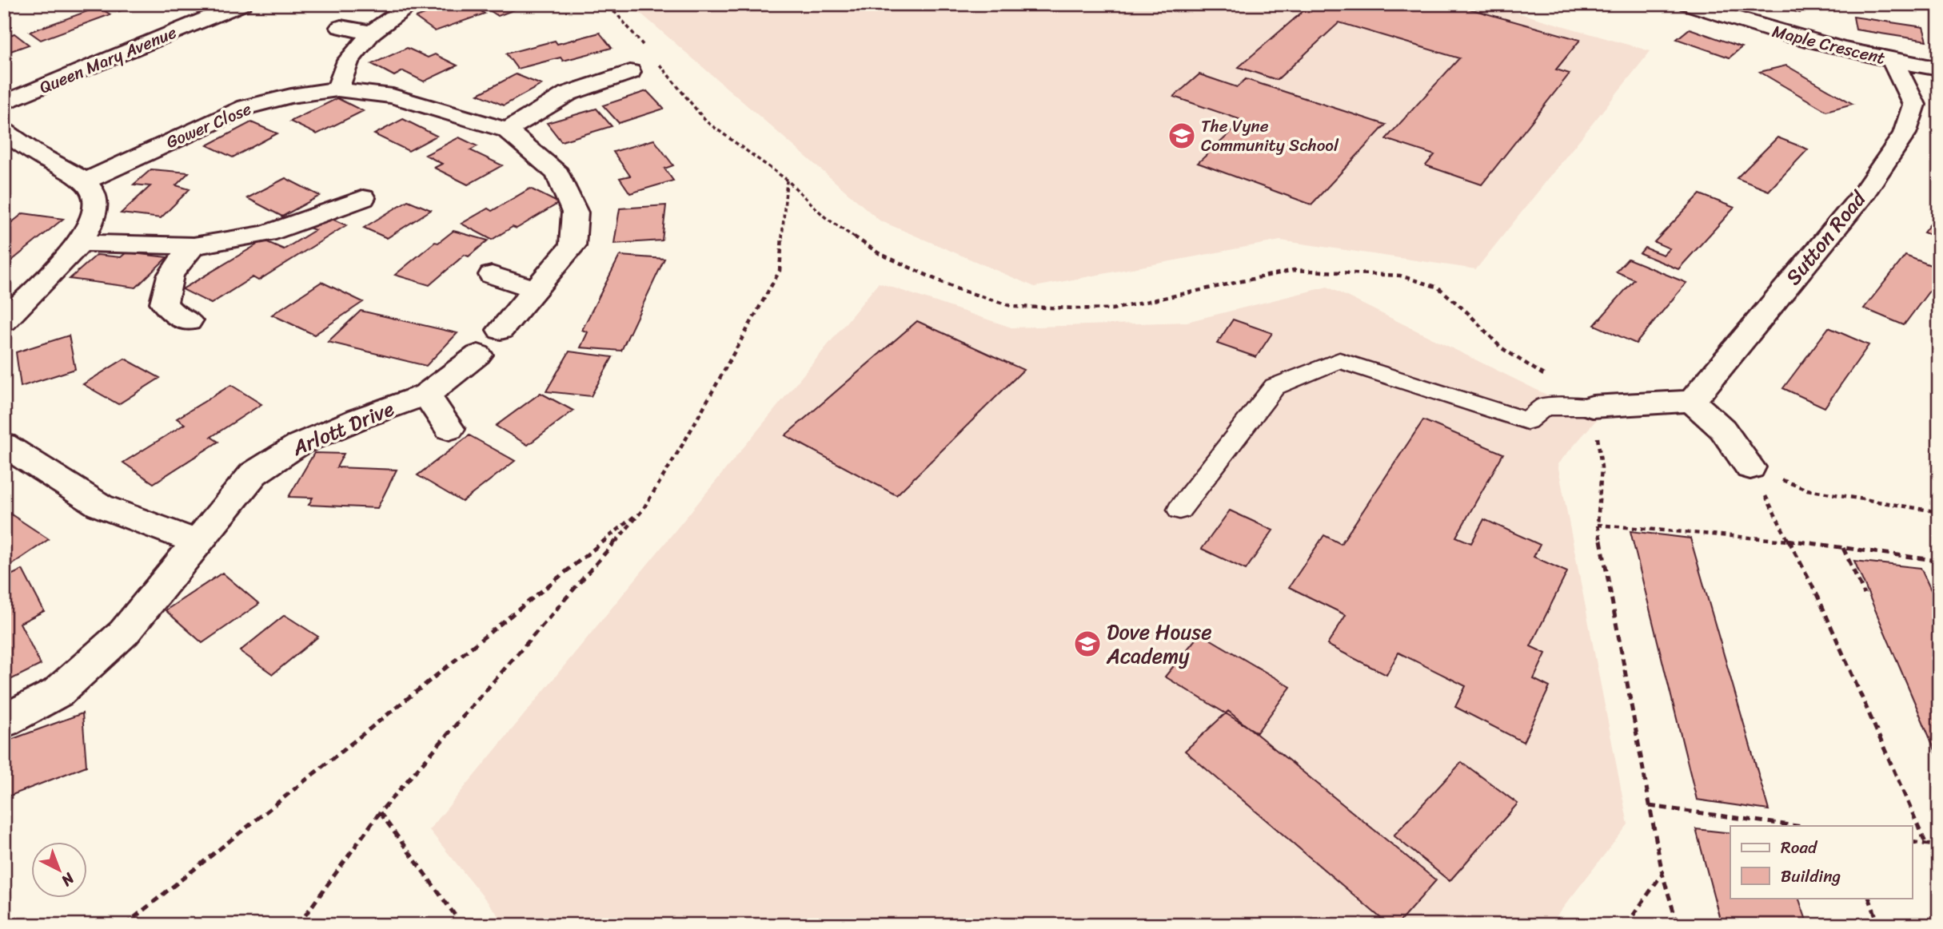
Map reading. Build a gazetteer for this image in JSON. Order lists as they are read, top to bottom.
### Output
{
  "streets": {
    "street": [
      "Maple Crescent",
      "Queen Mary Avenue",
      "Gower Close",
      "Sutton Road",
      "Arlott Drive"
    ]
  },
  "crossings": [
    ["Maple Crescent", "Sutton Road"]
  ],
  "places": {
    "school or university": ["The Vyne Community School", "Dove House Academy"]
  },
  "legend": ["Road", "Building"],
  "north": "bottom right"
}
